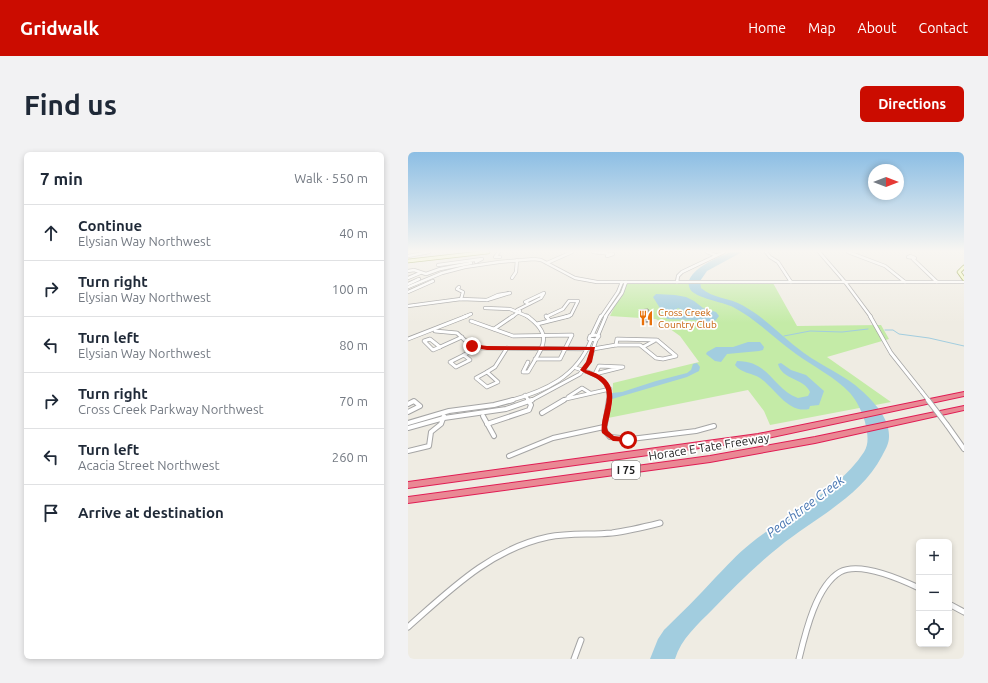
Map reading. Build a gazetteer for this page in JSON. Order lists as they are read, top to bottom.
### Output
{
  "streets": {
    "highway": ["Horace E Tate Freeway", "I 75"]
  },
  "water": ["Peachtree Creek"],
  "places": {
    "restaurant": ["Cross Creek Country Club"]
  },
  "north": "right",
  "page": {
    "header": "Gridwalk",
    "nav": [
      "Home",
      "Map",
      "About",
      "Contact"
    ],
    "buttons": "Directions",
    "title": "Find us",
    "heading": ["7 min", "Walk · 550 m"],
    "list": [
      ["Continue", "Elysian Way Northwest", "40 m"],
      ["Turn right", "Elysian Way Northwest", "100 m"],
      ["Turn left", "Elysian Way Northwest", "80 m"],
      ["Turn right", "Cross Creek Parkway Northwest", "70 m"],
      ["Turn left", "Acacia Street Northwest", "260 m"],
      "Arrive at destination"
    ],
    "map_buttons": ["+", "−"]
  }
}
